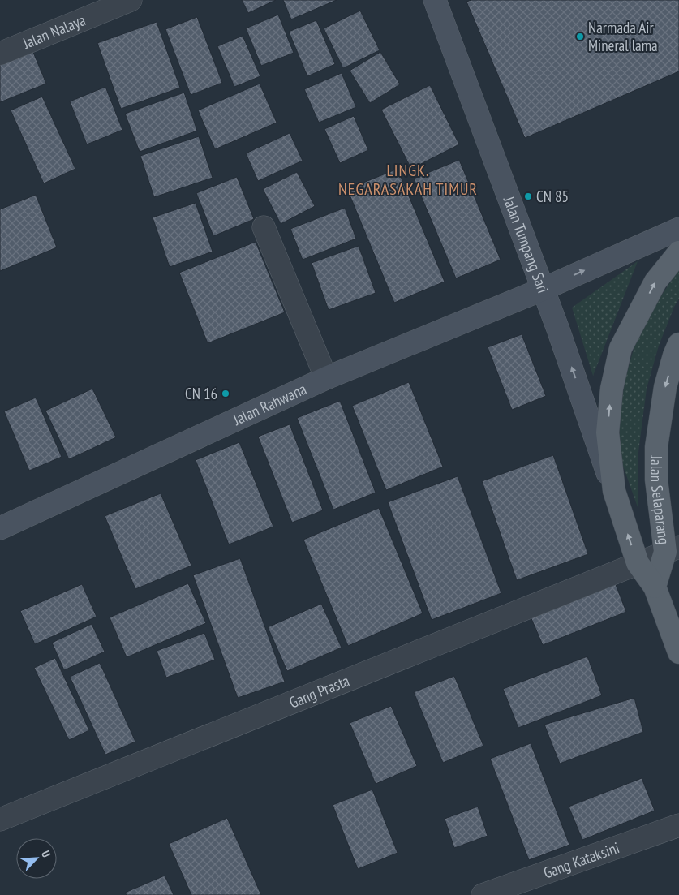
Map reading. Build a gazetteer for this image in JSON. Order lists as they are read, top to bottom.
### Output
{
  "streets": {
    "main road": ["Jalan Tumpang Sari", "Jalan Rahwana", "Jalan Selaparang"],
    "street": ["Jalan Nalaya", "Gang Prasta", "Gang Kataksini"]
  },
  "crossings": [
    ["Jalan Tumpang Sari", "Jalan Rahwana"],
    ["Jalan Tumpang Sari", "Jalan Selaparang"],
    ["Jalan Tumpang Sari", "Gang Prasta"],
    ["Jalan Selaparang", "Gang Prasta"]
  ],
  "one_way": ["Jalan Tumpang Sari", "Jalan Selaparang"],
  "districts": ["LINGK. NEGARASAKAH TIMUR"],
  "places": ["Narmada Air Mineral lama", "CN 85", "CN 16"],
  "north": "top right"
}
